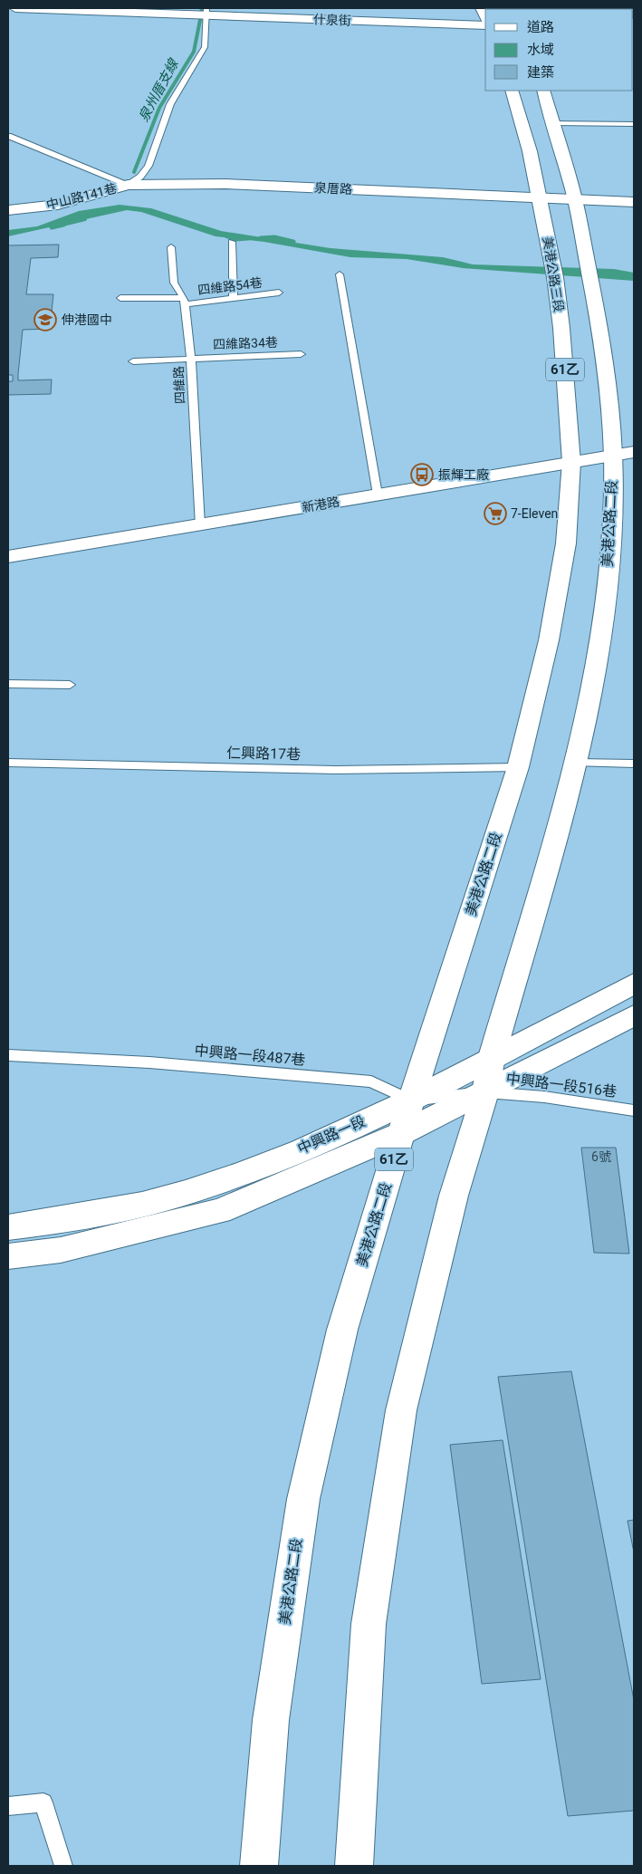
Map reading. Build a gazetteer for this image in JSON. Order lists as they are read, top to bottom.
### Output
{
  "streets": {
    "main road": [
      "什泉街",
      "泉厝路",
      "中山路141巷",
      "美港公路三段",
      "61乙",
      "新港路",
      "美港公路二段",
      "中興路一段"
    ],
    "lane": [
      "四維路54巷",
      "四維路34巷",
      "四維路",
      "仁興路17巷",
      "中興路一段487巷",
      "中興路一段516巷"
    ]
  },
  "crossings": [
    ["泉厝路", "中山路141巷"],
    ["泉厝路", "美港公路三段"],
    ["泉厝路", "61乙"],
    ["美港公路三段", "新港路"],
    ["美港公路三段", "美港公路二段"],
    ["四維路54巷", "四維路"],
    ["四維路34巷", "四維路"],
    ["61乙", "新港路"],
    ["61乙", "美港公路二段"],
    ["四維路", "新港路"],
    ["新港路", "美港公路二段"],
    ["美港公路二段", "仁興路17巷"],
    ["美港公路二段", "中興路一段487巷"],
    ["美港公路二段", "中興路一段516巷"],
    ["美港公路二段", "中興路一段"],
    ["中興路一段487巷", "中興路一段"],
    ["中興路一段516巷", "中興路一段"]
  ],
  "water": ["泉州厝支線"],
  "places": {
    "school or university": ["伸港國中"],
    "bus stop": ["振輝工廠"],
    "supermarket": ["7-Eleven"]
  },
  "house_numbers": ["6號"],
  "legend": ["道路", "水域", "建築"]
}
